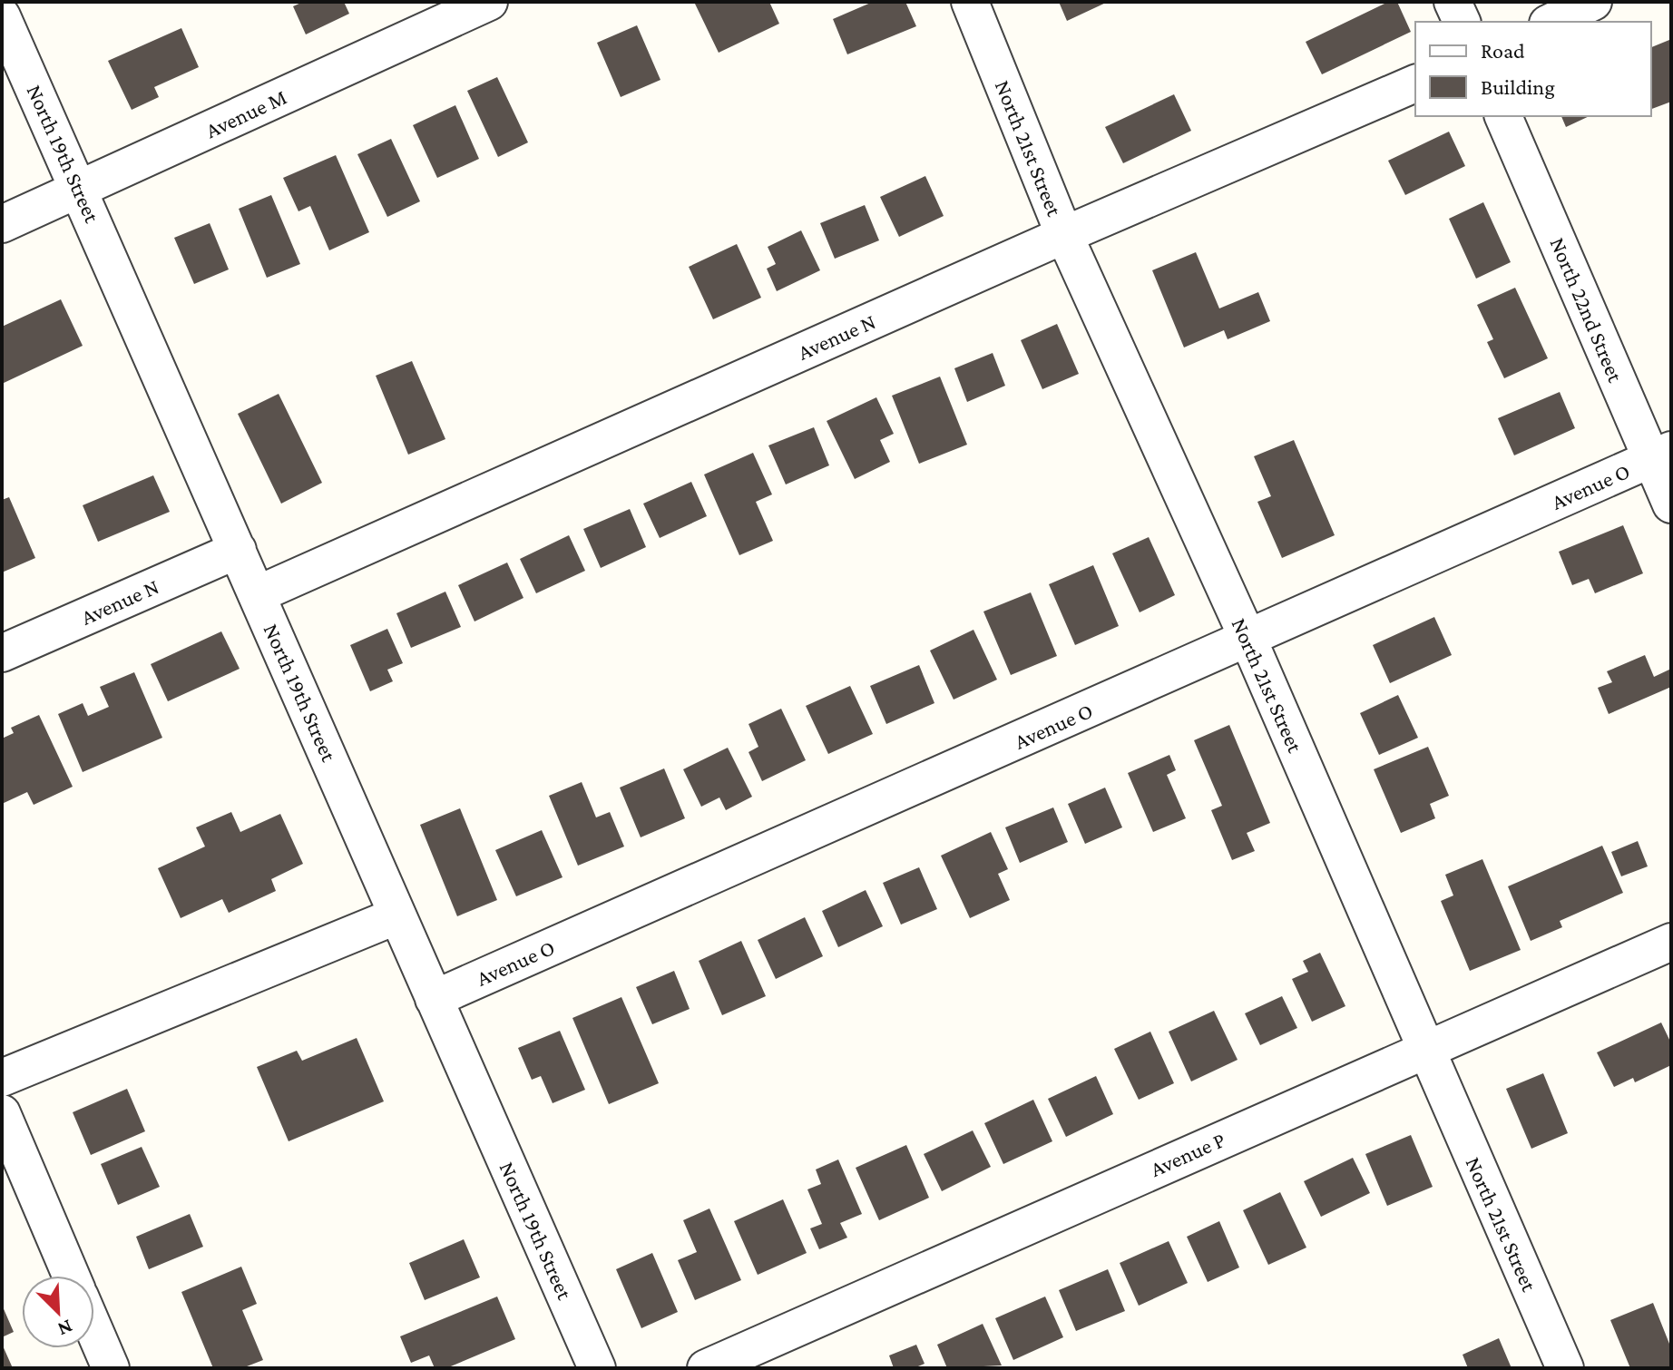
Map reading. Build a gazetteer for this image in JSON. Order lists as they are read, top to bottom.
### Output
{
  "streets": {
    "street": [
      "Avenue M",
      "North 21st Street",
      "North 19th Street",
      "North 22nd Street",
      "Avenue N",
      "Avenue O",
      "Avenue P"
    ]
  },
  "crossings": [
    ["Avenue M", "North 19th Street"],
    ["North 21st Street", "Avenue N"],
    ["North 21st Street", "Avenue O"],
    ["North 21st Street", "Avenue P"],
    ["North 19th Street", "Avenue N"],
    ["North 19th Street", "Avenue O"],
    ["North 22nd Street", "Avenue O"]
  ],
  "legend": ["Road", "Building"],
  "north": "bottom right"
}
